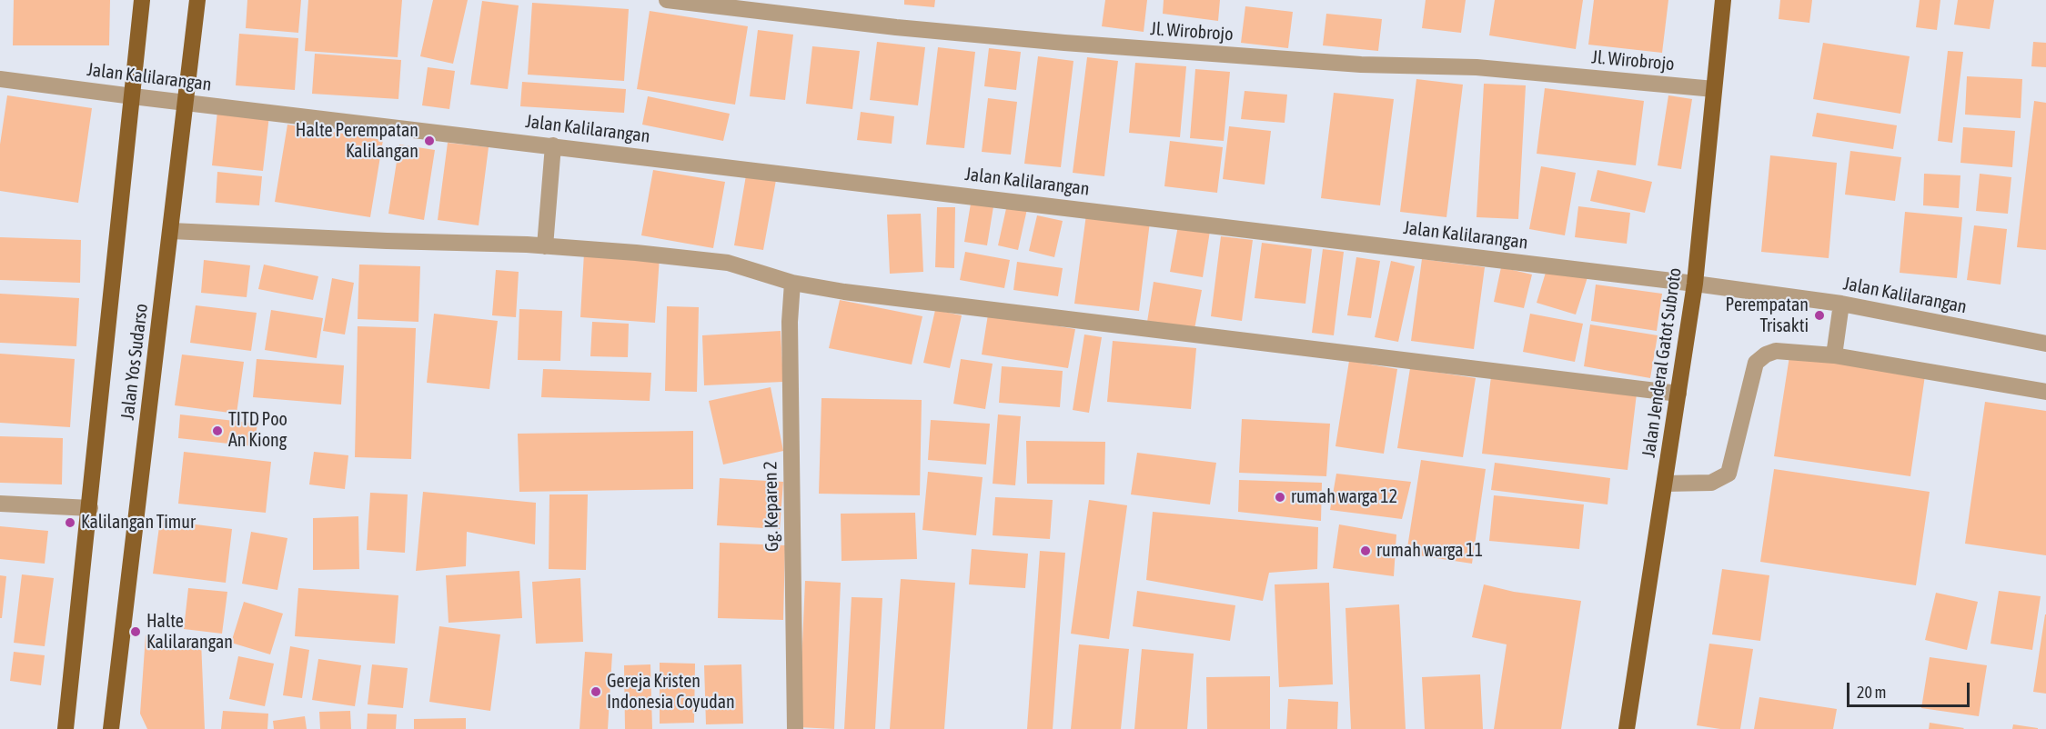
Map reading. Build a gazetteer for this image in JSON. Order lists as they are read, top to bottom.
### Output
{
  "streets": {
    "main road": ["Jalan Yos Sudarso", "Jalan Jenderal Gatot Subroto"],
    "street": ["Jl. Wirobrojo", "Jalan Kalilarangan", "Gg. Keparen 2"]
  },
  "crossings": [
    ["Jl. Wirobrojo", "Jalan Jenderal Gatot Subroto"],
    ["Jalan Kalilarangan", "Jalan Yos Sudarso"],
    ["Jalan Kalilarangan", "Jalan Jenderal Gatot Subroto"]
  ],
  "places": [
    "Halte Perempatan Kalilangan",
    "Perempatan Trisakti",
    "TITD Poo An Kiong",
    "rumah warga 12",
    "Kalilangan Timur",
    "rumah warga 11",
    "Halte Kalilarangan",
    "Gereja Kristen Indonesia Coyudan"
  ],
  "scale_bar": "20 m"
}
